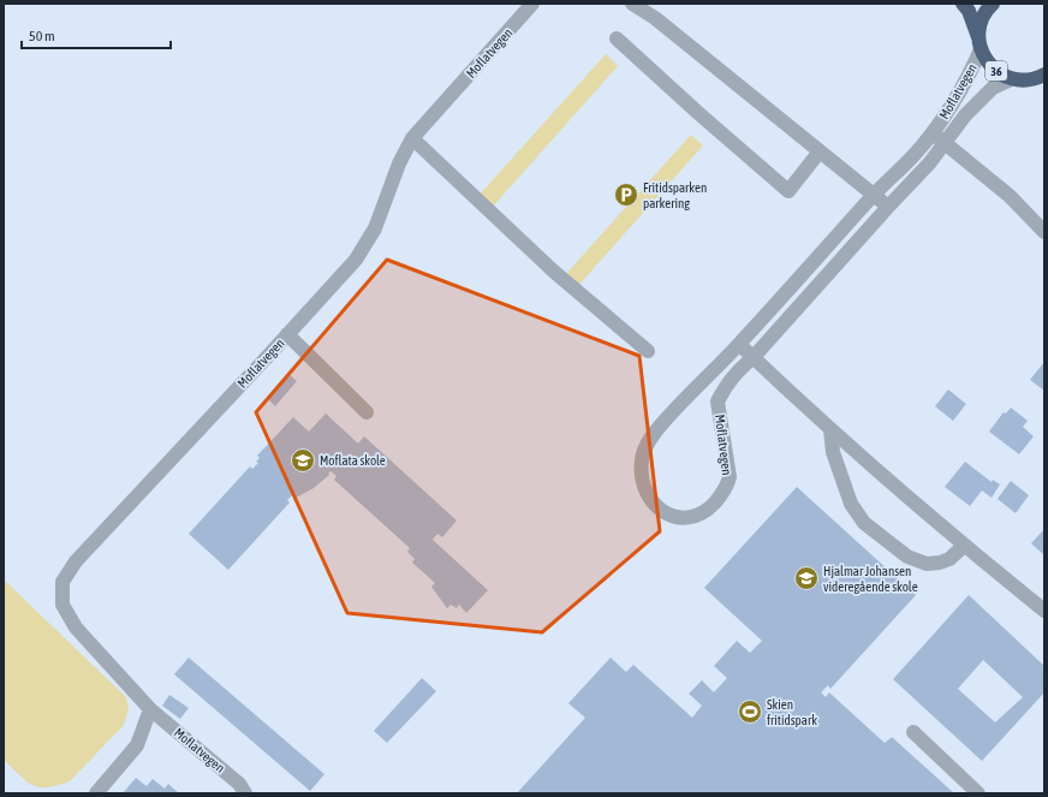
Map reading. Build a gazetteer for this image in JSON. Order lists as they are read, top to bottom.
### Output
{
  "streets": {
    "highway": ["36"],
    "street": ["Moflatvegen"]
  },
  "crossings": [
    ["Moflatvegen", "36"]
  ],
  "places": {
    "parking": ["Fritidsparken parkering"],
    "school or university": ["Moflata skole", "Hjalmar Johansen videregående skole"],
    "sports": ["Skien fritidspark"]
  },
  "scale_bar": "50 m"
}
